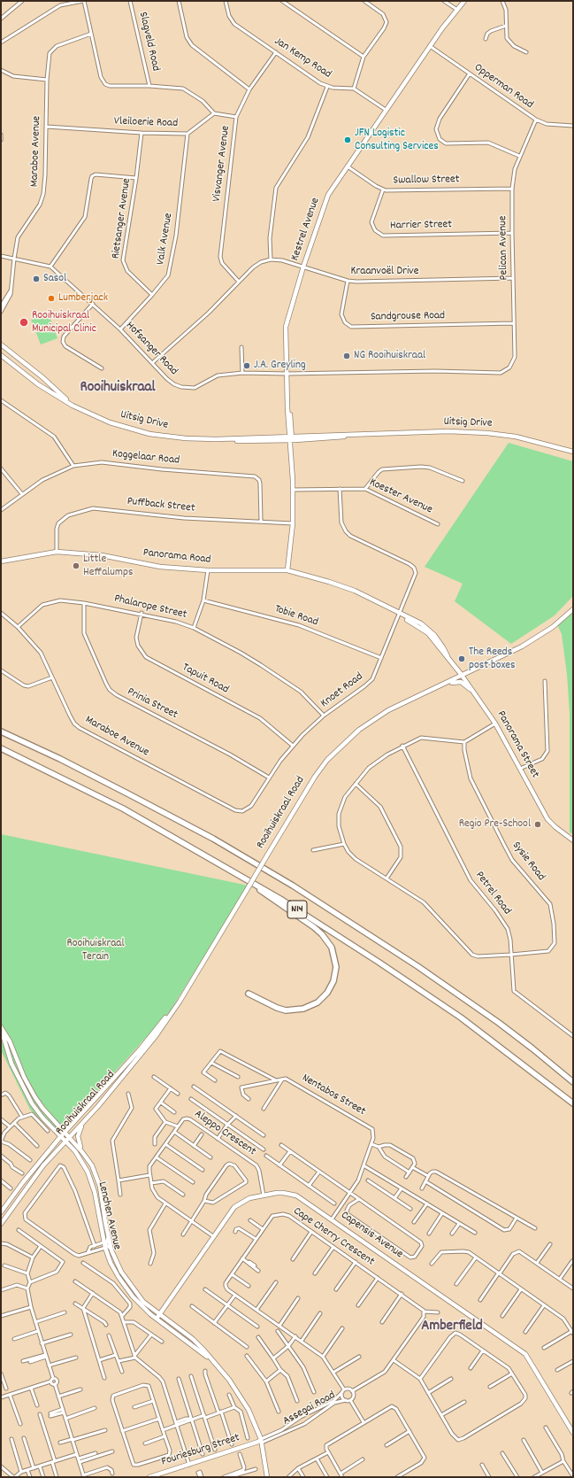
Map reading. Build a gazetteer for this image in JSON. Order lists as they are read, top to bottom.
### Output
{
  "streets": {
    "highway": ["N14"],
    "main road": [
      "Kestrel Avenue",
      "Uitsig Drive",
      "Panorama Road",
      "Panorama Street",
      "Rooihuiskraal Road",
      "Lenchen Avenue",
      "Capensis Avenue",
      "Fouriesburg Street"
    ],
    "street": [
      "Slagveld Road",
      "Jan Kemp Road",
      "Opperman Road",
      "Vleiloerie Road",
      "Maraboe Avenue",
      "Visvanger Avenue",
      "Swallow Street",
      "Rietsanger Avenue",
      "Harrier Street",
      "Valk Avenue",
      "Pelican Avenue",
      "Kraanvoël Drive",
      "Sandgrouse Road",
      "Hofsanger Road",
      "Koggelaar Road",
      "Koester Avenue",
      "Puffback Street",
      "Phalarope Street",
      "Tobie Road",
      "Tapuit Road",
      "Knoet Road",
      "Prinia Street",
      "Sysie Road",
      "Petrel Road",
      "Nentabos Street",
      "Aleppo Crescent",
      "Cape Cherry Crescent",
      "Assegai Road"
    ]
  },
  "crossings": [
    ["Jan Kemp Road", "Visvanger Avenue"],
    ["Jan Kemp Road", "Kestrel Avenue"],
    ["Opperman Road", "Kestrel Avenue"],
    ["Opperman Road", "Pelican Avenue"],
    ["Vleiloerie Road", "Maraboe Avenue"],
    ["Vleiloerie Road", "Rietsanger Avenue"],
    ["Vleiloerie Road", "Valk Avenue"],
    ["Maraboe Avenue", "Hofsanger Road"],
    ["Maraboe Avenue", "Phalarope Street"],
    ["Maraboe Avenue", "Knoet Road"],
    ["Swallow Street", "Harrier Street"],
    ["Swallow Street", "Kestrel Avenue"],
    ["Swallow Street", "Pelican Avenue"],
    ["Rietsanger Avenue", "Valk Avenue"],
    ["Harrier Street", "Pelican Avenue"],
    ["Kestrel Avenue", "Kraanvoël Drive"],
    ["Kestrel Avenue", "Hofsanger Road"],
    ["Kestrel Avenue", "Uitsig Drive"],
    ["Kestrel Avenue", "Koester Avenue"],
    ["Kestrel Avenue", "Puffback Street"],
    ["Kestrel Avenue", "Panorama Street"],
    ["Valk Avenue", "Hofsanger Road"],
    ["Pelican Avenue", "Kraanvoël Drive"],
    ["Pelican Avenue", "Sandgrouse Road"],
    ["Pelican Avenue", "Hofsanger Road"],
    ["Kraanvoël Drive", "Sandgrouse Road"],
    ["Koggelaar Road", "Puffback Street"],
    ["Koester Avenue", "Knoet Road"],
    ["Puffback Street", "Panorama Road"],
    ["Panorama Road", "Panorama Street"],
    ["Phalarope Street", "Tapuit Road"],
    ["Phalarope Street", "Knoet Road"],
    ["Phalarope Street", "Prinia Street"],
    ["Tobie Road", "Knoet Road"],
    ["Tapuit Road", "Knoet Road"],
    ["Knoet Road", "Prinia Street"],
    ["Knoet Road", "Panorama Street"],
    ["Panorama Street", "Rooihuiskraal Road"],
    ["Rooihuiskraal Road", "Lenchen Avenue"],
    ["Sysie Road", "Petrel Road"],
    ["Aleppo Crescent", "Capensis Avenue"],
    ["Lenchen Avenue", "Capensis Avenue"],
    ["Lenchen Avenue", "Assegai Road"],
    ["Lenchen Avenue", "Fouriesburg Street"],
    ["Cape Cherry Crescent", "Assegai Road"],
    ["Assegai Road", "Fouriesburg Street"]
  ],
  "districts": ["Rooihuiskraal", "Amberfield"],
  "parks": ["Rooihuiskraal Terain"],
  "places": [
    "JFN Logistic Consulting Services",
    "Sasol",
    "Lumberjack",
    "Rooihuiskraal Municipal Clinic",
    "NG Rooihuiskraal",
    "J.A. Greyling",
    "Little Heffalumps",
    "The Reeds post boxes",
    "Regio Pre-School"
  ]
}
